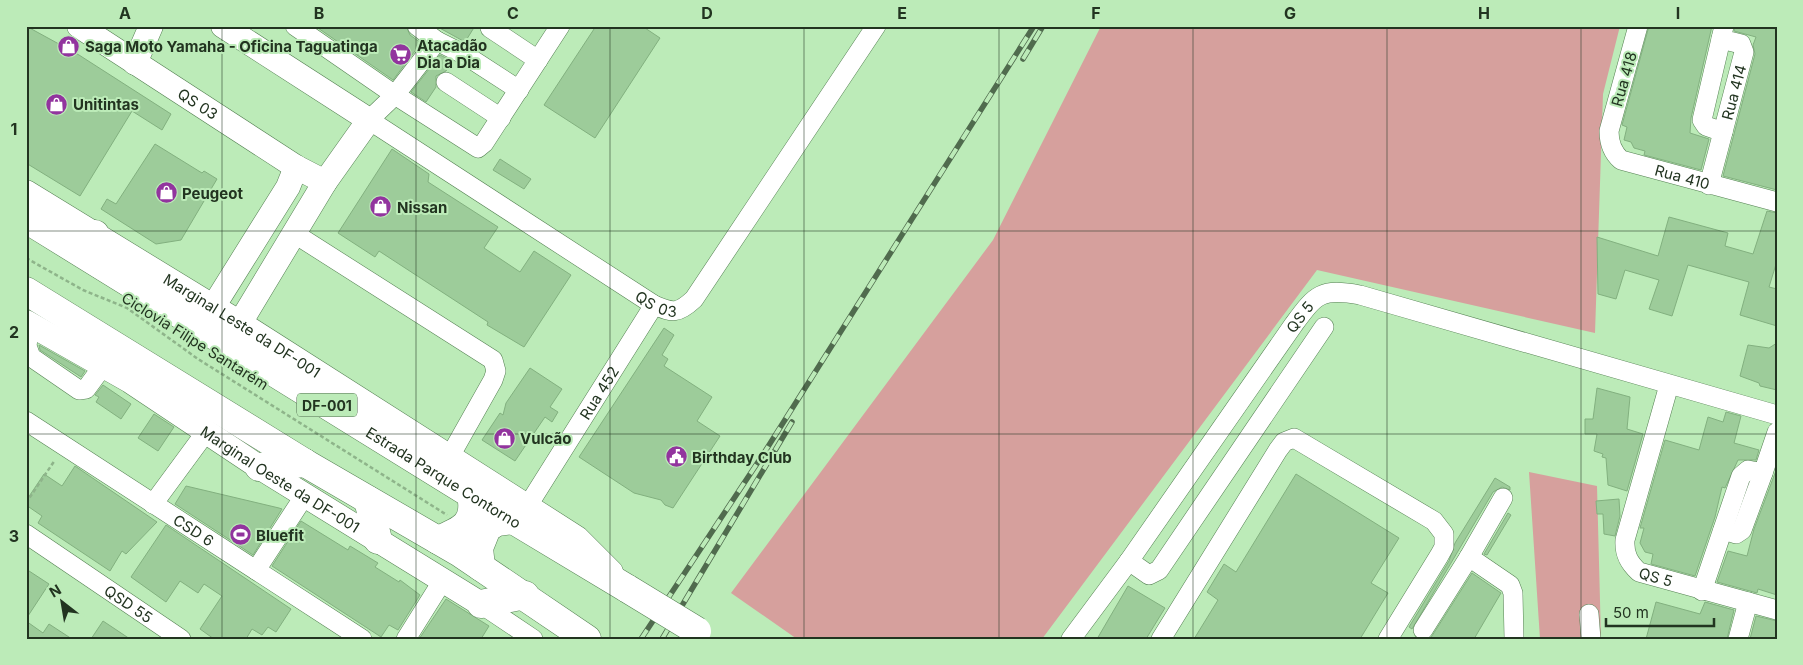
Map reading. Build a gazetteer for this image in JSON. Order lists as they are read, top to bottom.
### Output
{
  "streets": {
    "highway": ["DF-001", "Estrada Parque Contorno"],
    "main road": ["QS 03", "Marginal Leste da DF-001", "Marginal Oeste da DF-001"],
    "street": [
      "Rua 418",
      "Rua 414",
      "Rua 410",
      "QS 5",
      "Rua 452",
      "CSD 6",
      "QSD 55"
    ],
    "path": ["Ciclovia Filipe Santarém"]
  },
  "crossings": [
    ["Rua 418", "Rua 410"],
    ["Rua 414", "Rua 410"],
    ["QS 03", "Rua 452"],
    ["Marginal Leste da DF-001", "Rua 452"],
    ["Marginal Leste da DF-001", "Estrada Parque Contorno"],
    ["Rua 452", "Estrada Parque Contorno"]
  ],
  "places": {
    "shop": [
      "Saga Moto Yamaha - Oficina Taguatinga",
      "Unitintas",
      "Peugeot",
      "Nissan",
      "Vulcão"
    ],
    "supermarket": ["Atacadão Dia a Dia"],
    "public building": ["Birthday Club"],
    "sports": ["Bluefit"]
  },
  "scale_bar": "50 m",
  "north": "top left",
  "grid": {
    "columns": [
      "A",
      "B",
      "C",
      "D",
      "E",
      "F",
      "G",
      "H",
      "I"
    ],
    "rows": ["1", "2", "3"]
  }
}
